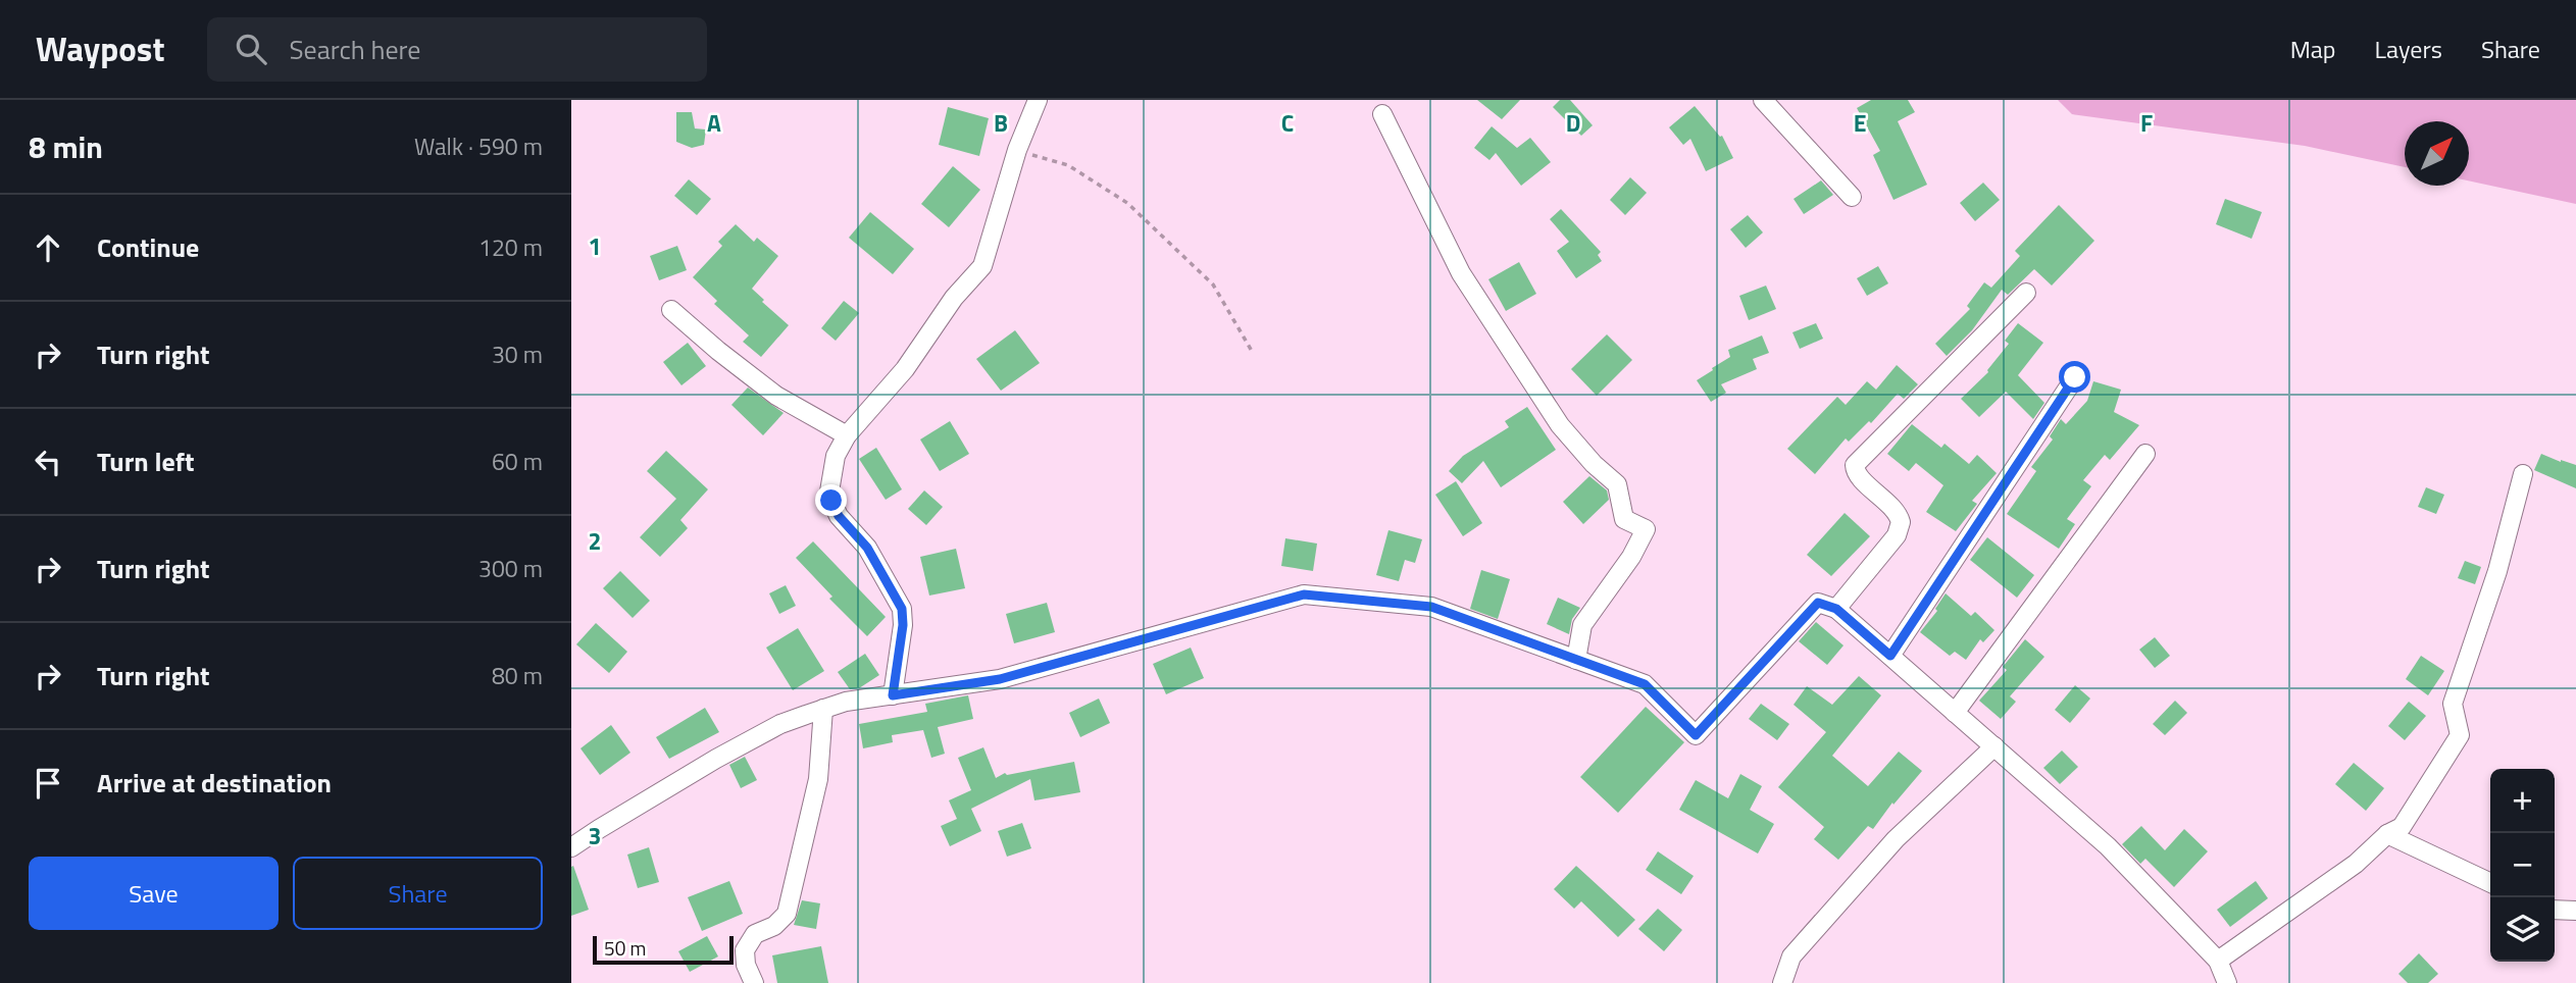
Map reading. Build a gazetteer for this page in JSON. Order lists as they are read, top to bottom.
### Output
{
  "scale_bar": "50 m",
  "north": "top right",
  "page": {
    "header": "Waypost",
    "search": "Search here",
    "nav": ["Map", "Layers", "Share"],
    "heading": ["8 min", "Walk · 590 m"],
    "list": [
      ["Continue", "120 m"],
      ["Turn right", "30 m"],
      ["Turn left", "60 m"],
      ["Turn right", "300 m"],
      ["Turn right", "80 m"],
      "Arrive at destination"
    ],
    "map_buttons": ["+", "−"],
    "buttons": ["Save", "Share"],
    "scale": "50 m"
  },
  "grid": {
    "columns": [
      "A",
      "B",
      "C",
      "D",
      "E",
      "F"
    ],
    "rows": ["1", "2", "3"]
  }
}
